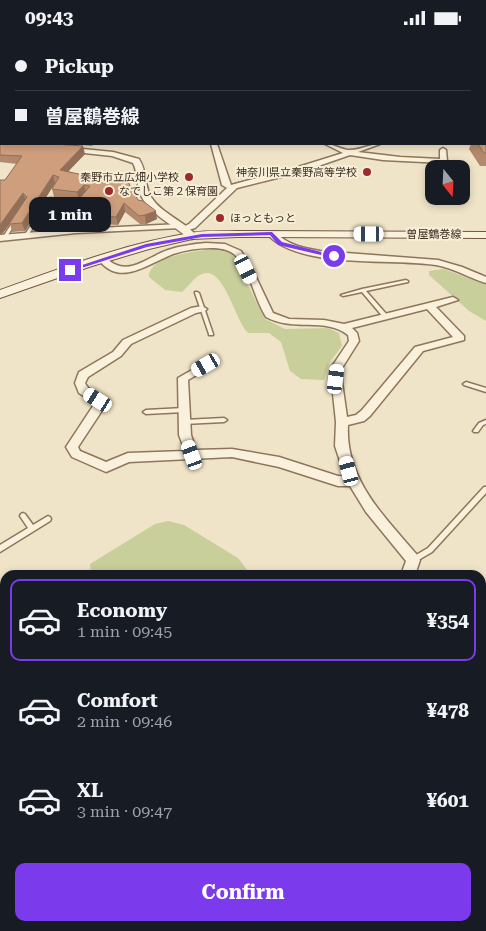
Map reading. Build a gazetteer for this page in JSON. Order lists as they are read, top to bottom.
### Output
{
  "streets": {
    "main road": ["曽屋鶴巻線"]
  },
  "places": [
    "神奈川県立秦野高等学校",
    "秦野市立広畑小学校",
    "なでしこ第２保育園",
    "ほっともっと"
  ],
  "north": "bottom",
  "page": {
    "status": "09:43",
    "banner": ["Pickup", "曽屋鶴巻線"],
    "bubble": "1 min",
    "list": [
      {
        "name": "Economy",
        "note": "1 min · 09:45",
        "value": "¥354"
      },
      {
        "name": "Comfort",
        "note": "2 min · 09:46",
        "value": "¥478"
      },
      {
        "name": "XL",
        "note": "3 min · 09:47",
        "value": "¥601"
      }
    ],
    "buttons": "Confirm"
  }
}
